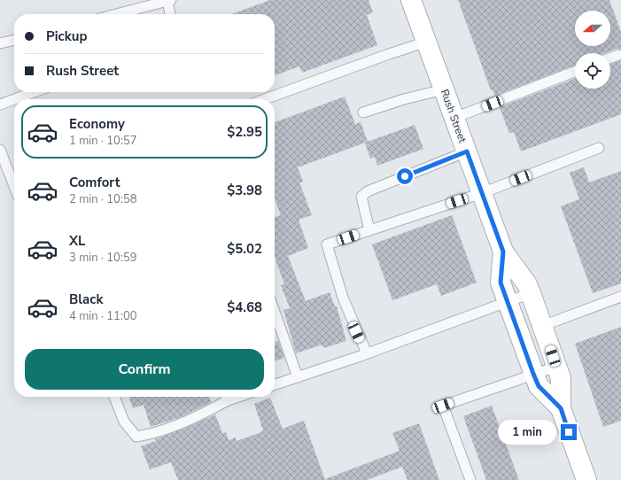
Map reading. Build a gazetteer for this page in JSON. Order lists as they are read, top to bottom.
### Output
{
  "streets": {
    "street": ["Rush Street"]
  },
  "north": "left",
  "page": {
    "banner": ["Pickup", "Rush Street"],
    "list": [
      {
        "name": "Economy",
        "note": "1 min · 10:57",
        "value": "$2.95"
      },
      {
        "name": "Comfort",
        "note": "2 min · 10:58",
        "value": "$3.98"
      },
      {
        "name": "XL",
        "note": "3 min · 10:59",
        "value": "$5.02"
      },
      {
        "name": "Black",
        "note": "4 min · 11:00",
        "value": "$4.68"
      }
    ],
    "buttons": "Confirm",
    "bubble": "1 min"
  }
}
